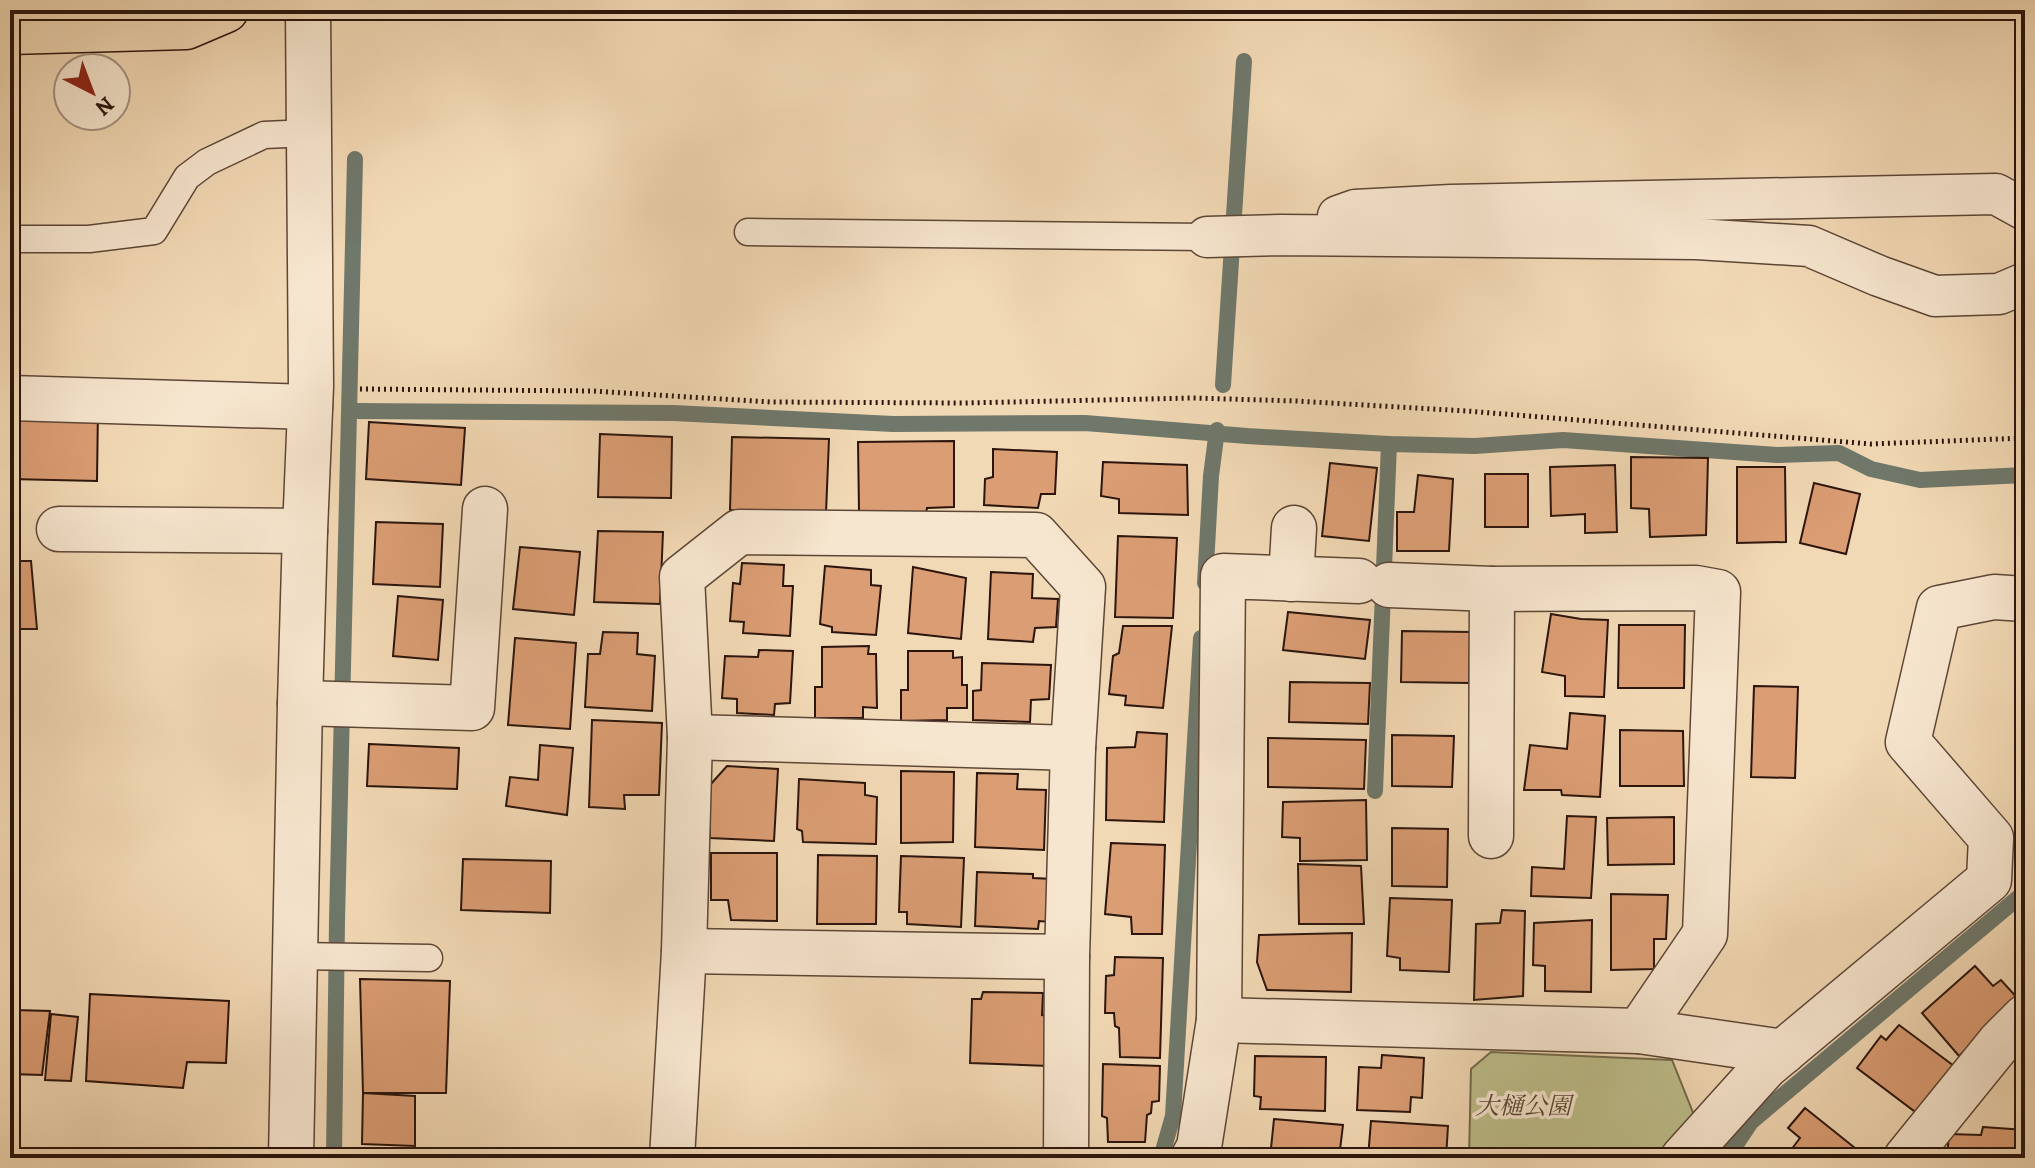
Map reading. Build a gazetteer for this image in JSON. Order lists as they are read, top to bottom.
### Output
{
  "parks": ["大樋公園"],
  "north": "bottom right"
}
